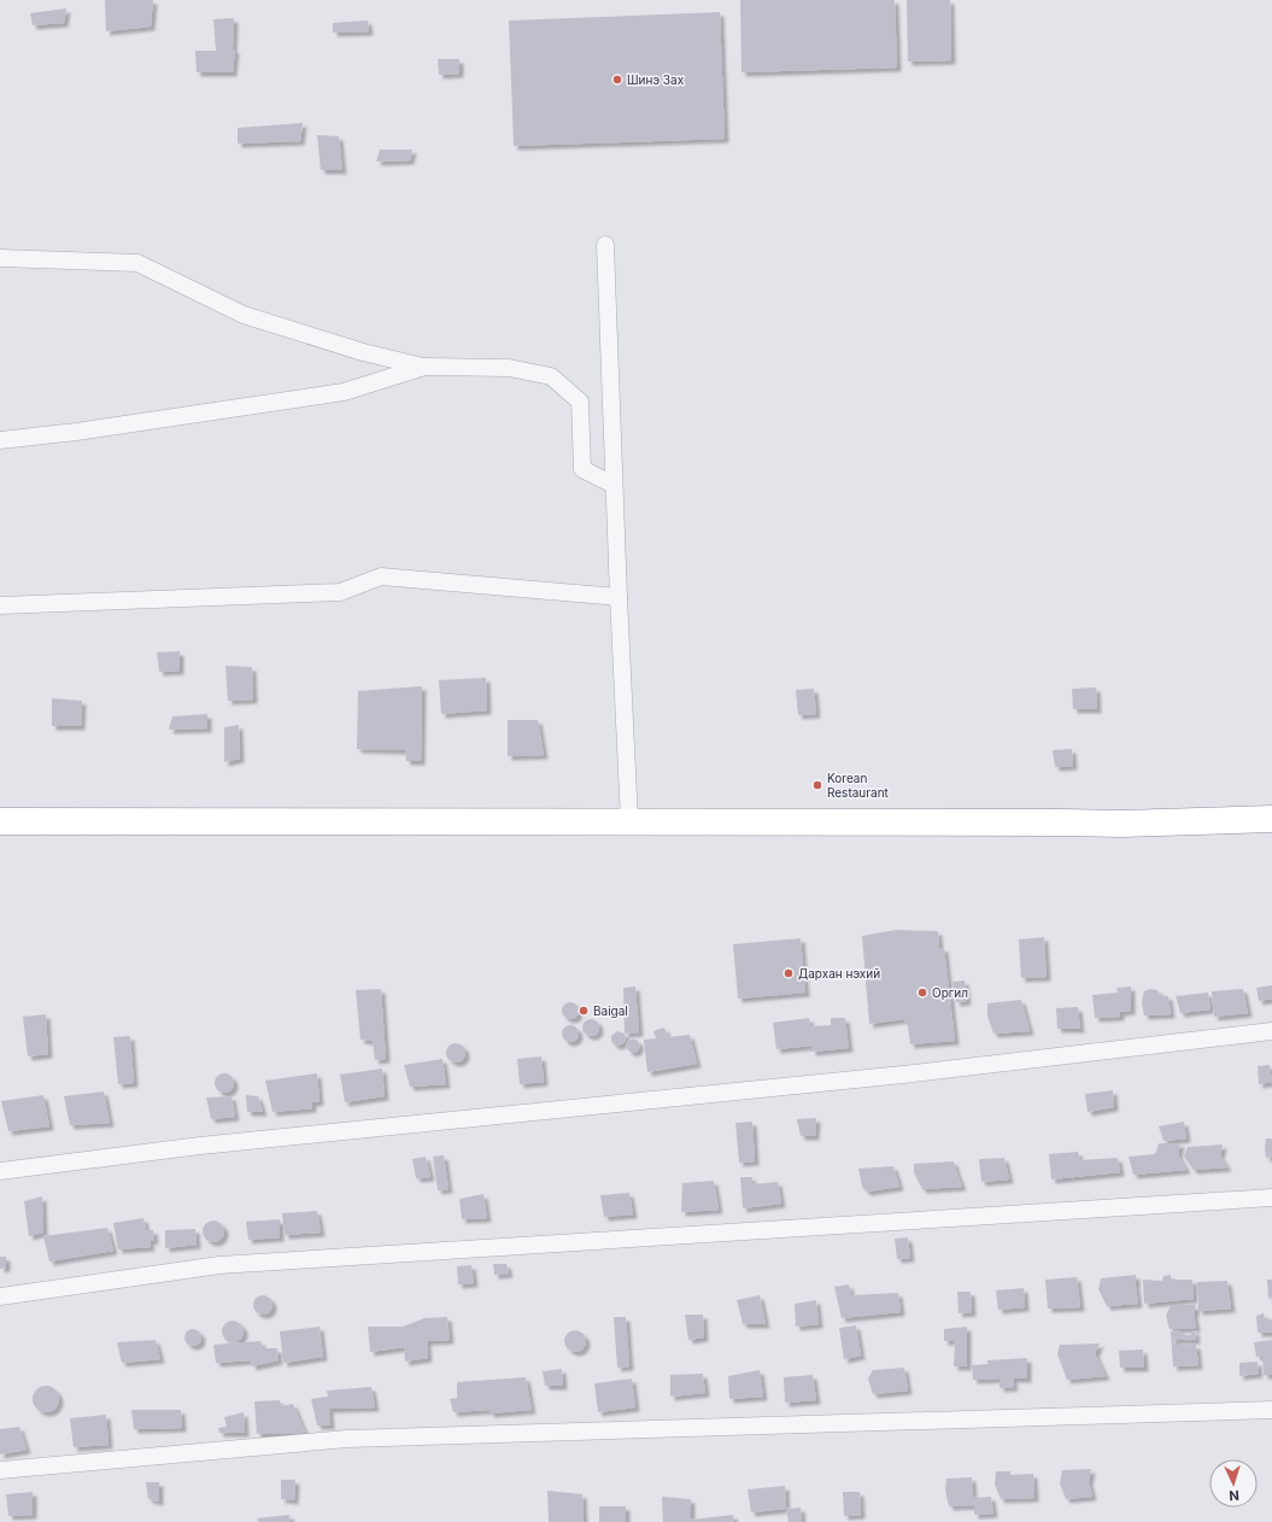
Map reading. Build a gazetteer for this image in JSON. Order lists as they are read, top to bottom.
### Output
{
  "places": [
    "Шинэ Зах",
    "Korean Restaurant",
    "Дархан нэхий",
    "Оргил",
    "Baigal"
  ],
  "north": "bottom"
}
